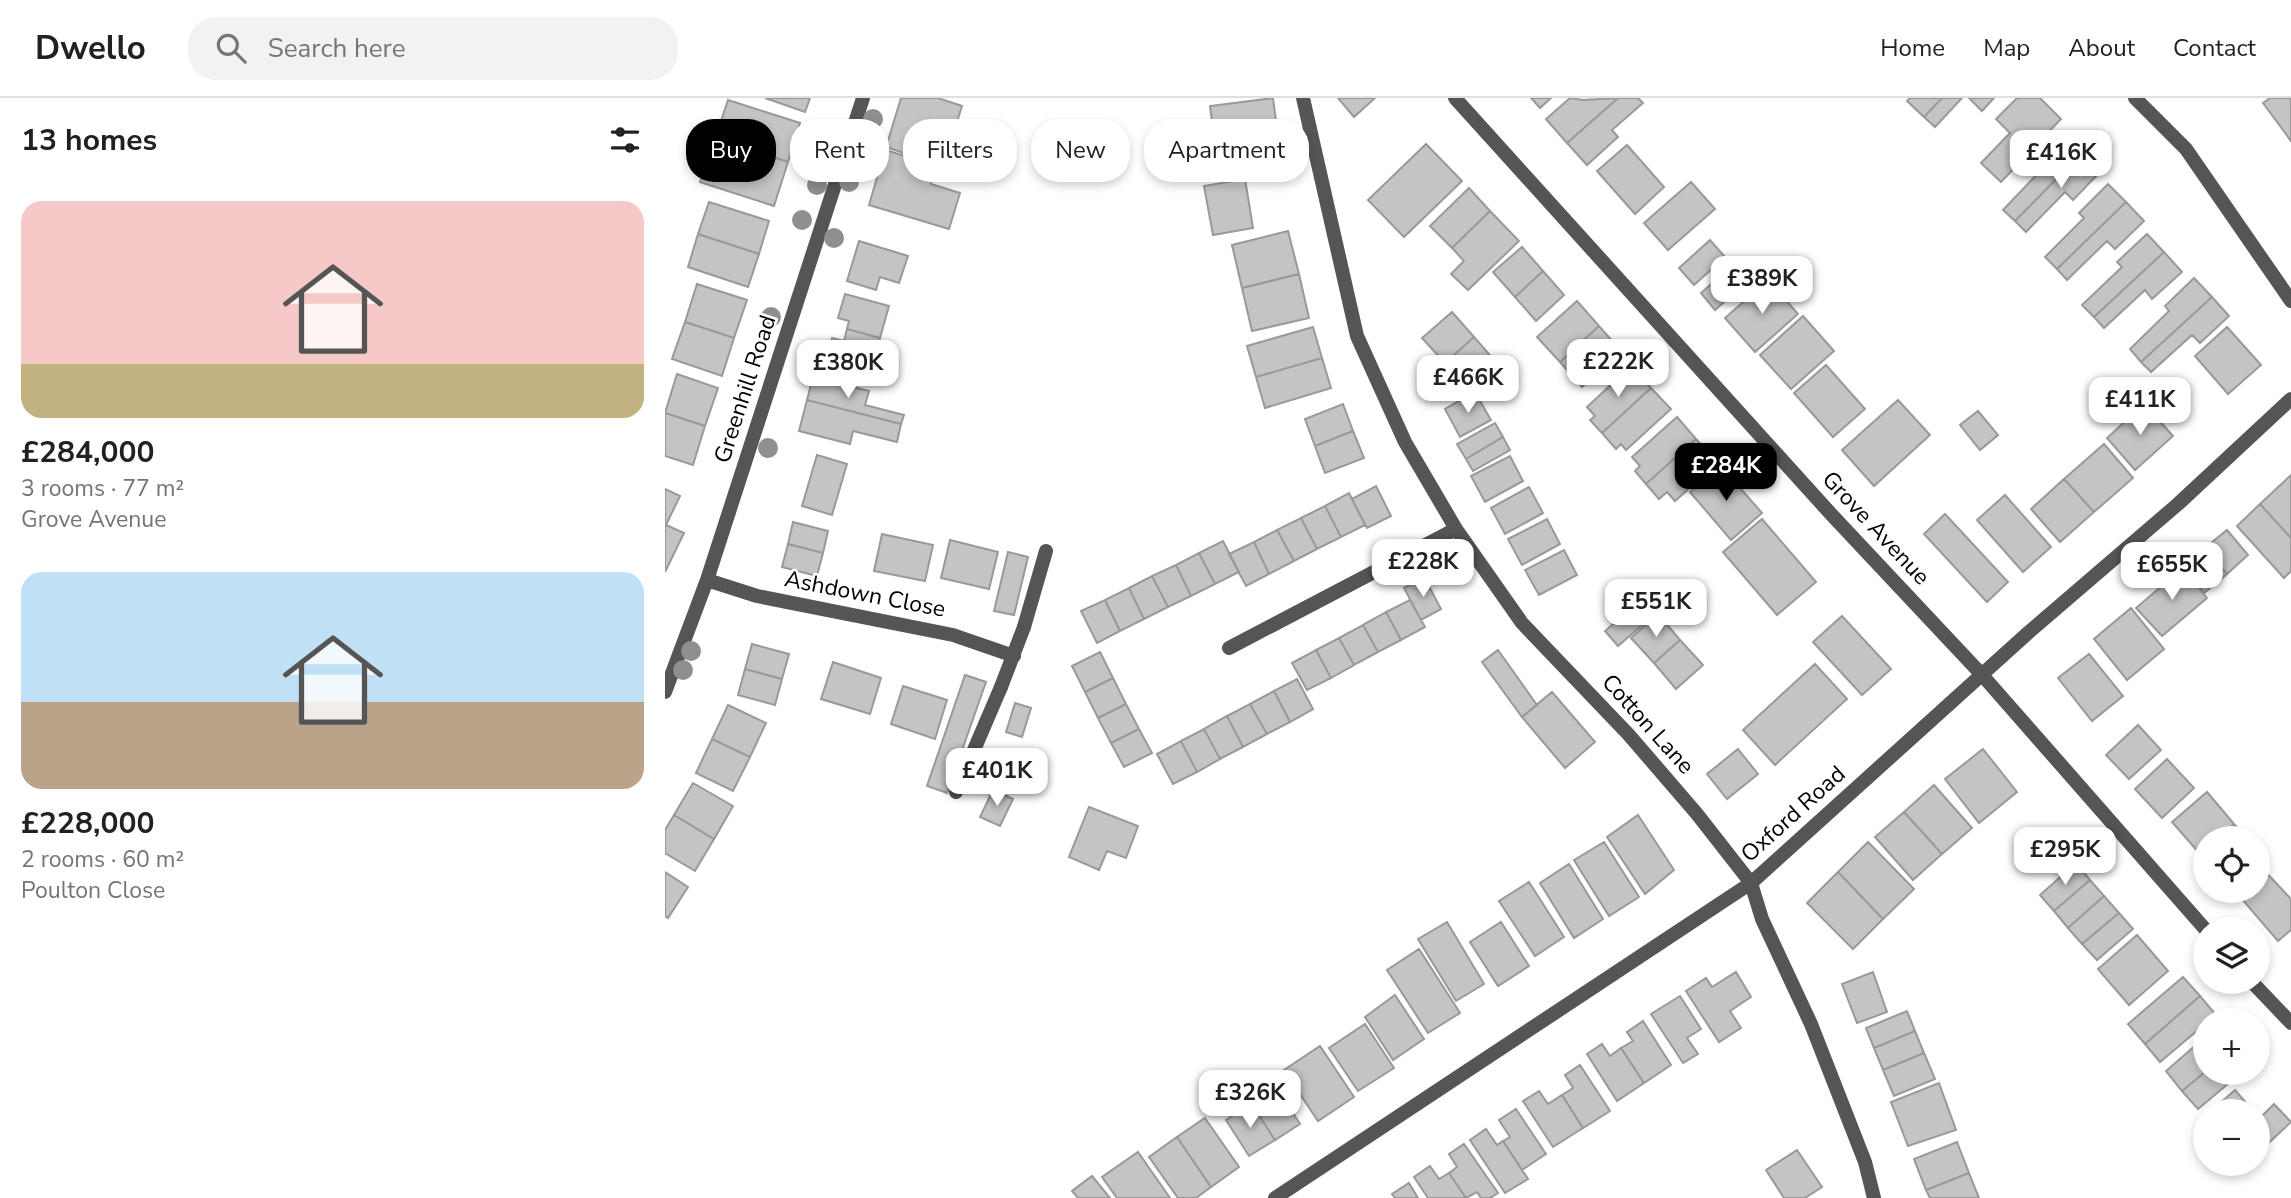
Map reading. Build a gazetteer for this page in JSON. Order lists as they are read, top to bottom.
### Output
{
  "streets": {
    "street": [
      "Greenhill Road",
      "Grove Avenue",
      "Ashdown Close",
      "Cotton Lane",
      "Oxford Road"
    ]
  },
  "crossings": [
    ["Greenhill Road", "Ashdown Close"],
    ["Grove Avenue", "Oxford Road"],
    ["Cotton Lane", "Oxford Road"]
  ],
  "page": {
    "header": "Dwello",
    "search": "Search here",
    "nav": [
      "Home",
      "Map",
      "About",
      "Contact"
    ],
    "heading": "13 homes",
    "chip": [
      "Buy",
      "Rent",
      "Filters",
      "New",
      "Apartment"
    ],
    "price": [
      "£416K",
      "£389K",
      "£222K",
      "£380K",
      "£466K",
      "£411K",
      "£284K",
      "£228K",
      "£655K",
      "£551K",
      "£401K",
      "£295K",
      "£326K"
    ],
    "list": [
      {
        "name": "£284,000",
        "note": "3 rooms · 77 m² · Grove Avenue"
      },
      {
        "name": "£228,000",
        "note": "2 rooms · 60 m² · Poulton Close"
      }
    ],
    "map_buttons": ["+", "−"]
  }
}
